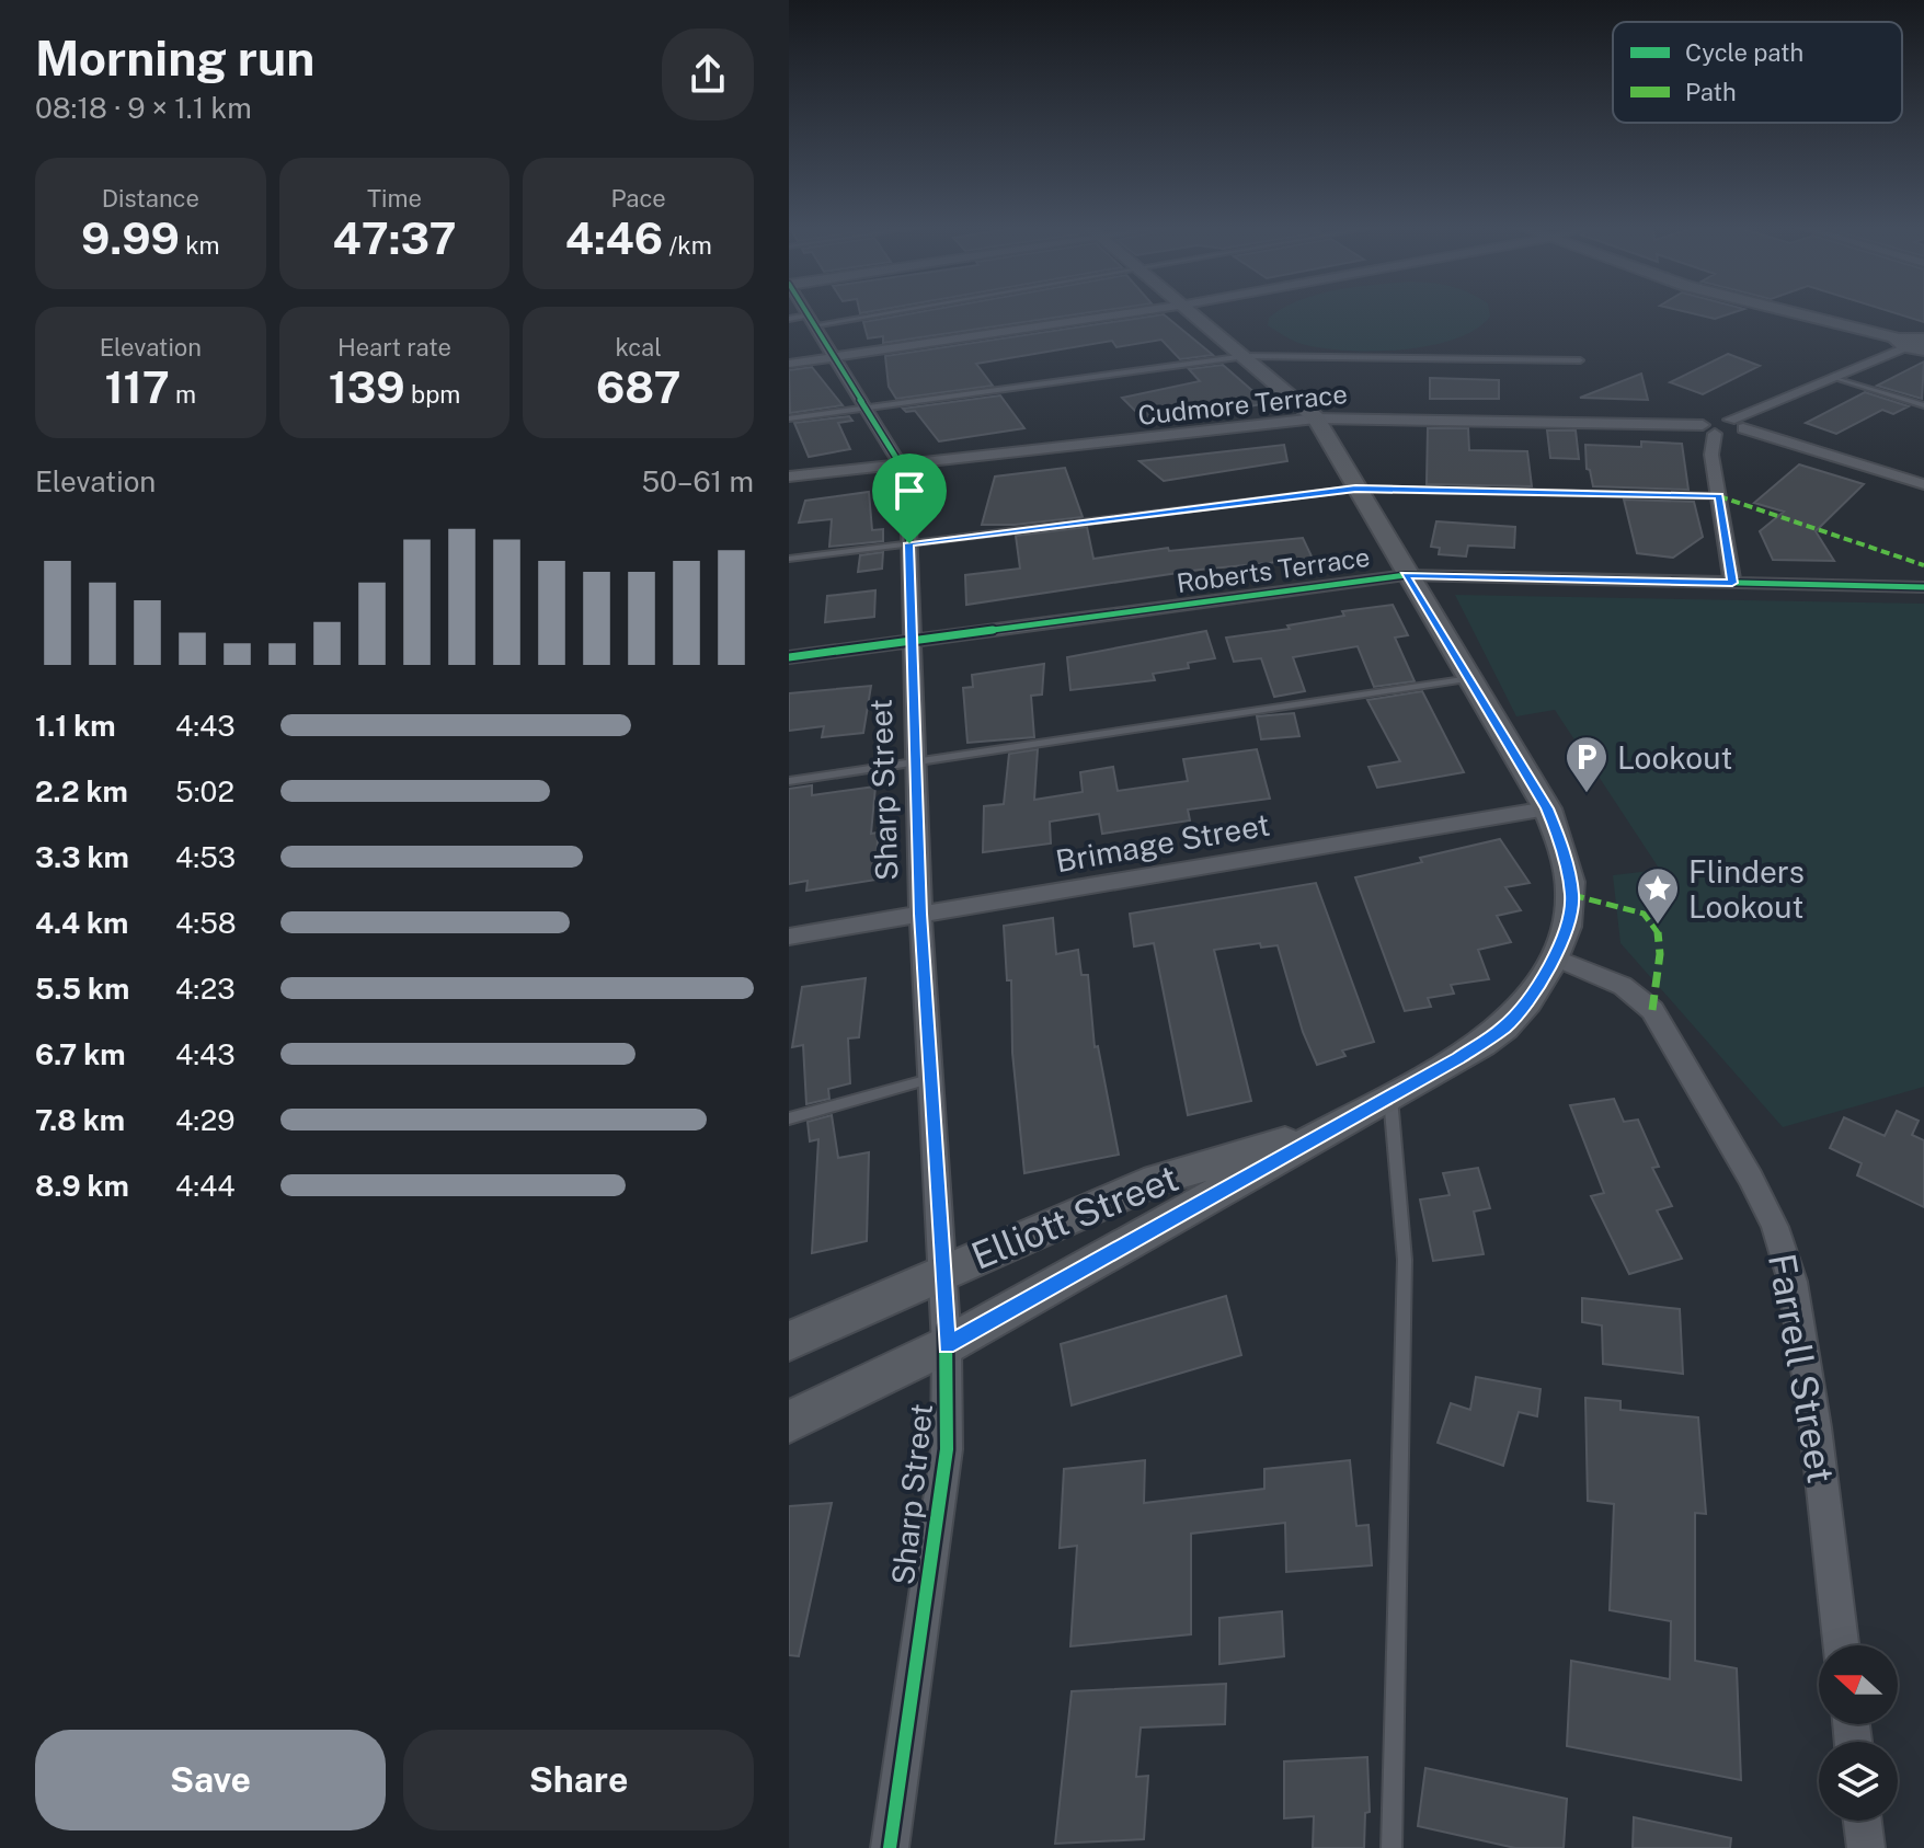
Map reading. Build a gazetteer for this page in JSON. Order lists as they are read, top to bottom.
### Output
{
  "streets": {
    "main road": ["Elliott Street"],
    "street": [
      "Cudmore Terrace",
      "Roberts Terrace",
      "Sharp Street",
      "Brimage Street",
      "Farrell Street"
    ]
  },
  "crossings": [
    ["Cudmore Terrace", "Sharp Street"],
    ["Roberts Terrace", "Sharp Street"],
    ["Sharp Street", "Brimage Street"],
    ["Sharp Street", "Elliott Street"]
  ],
  "places": {
    "parking": ["Lookout"],
    "place": ["Flinders Lookout"]
  },
  "legend": ["Cycle path", "Path"],
  "north": "left",
  "page": {
    "heading": ["Morning run", "08:18 · 9 × 1.1 km"],
    "stats": [
      ["Distance", "9.99 km"],
      ["Time", "47:37"],
      ["Pace", "4:46 /km"],
      ["Elevation", "117 m"],
      ["Heart rate", "139 bpm"],
      ["kcal", "687"]
    ],
    "chart": ["Elevation", "50–61 m"],
    "list": [
      {
        "name": "1.1 km",
        "note": "4:43"
      },
      {
        "name": "2.2 km",
        "note": "5:02"
      },
      {
        "name": "3.3 km",
        "note": "4:53"
      },
      {
        "name": "4.4 km",
        "note": "4:58"
      },
      {
        "name": "5.5 km",
        "note": "4:23"
      },
      {
        "name": "6.7 km",
        "note": "4:43"
      },
      {
        "name": "7.8 km",
        "note": "4:29"
      },
      {
        "name": "8.9 km",
        "note": "4:44"
      }
    ],
    "buttons": ["Save", "Share"]
  }
}
